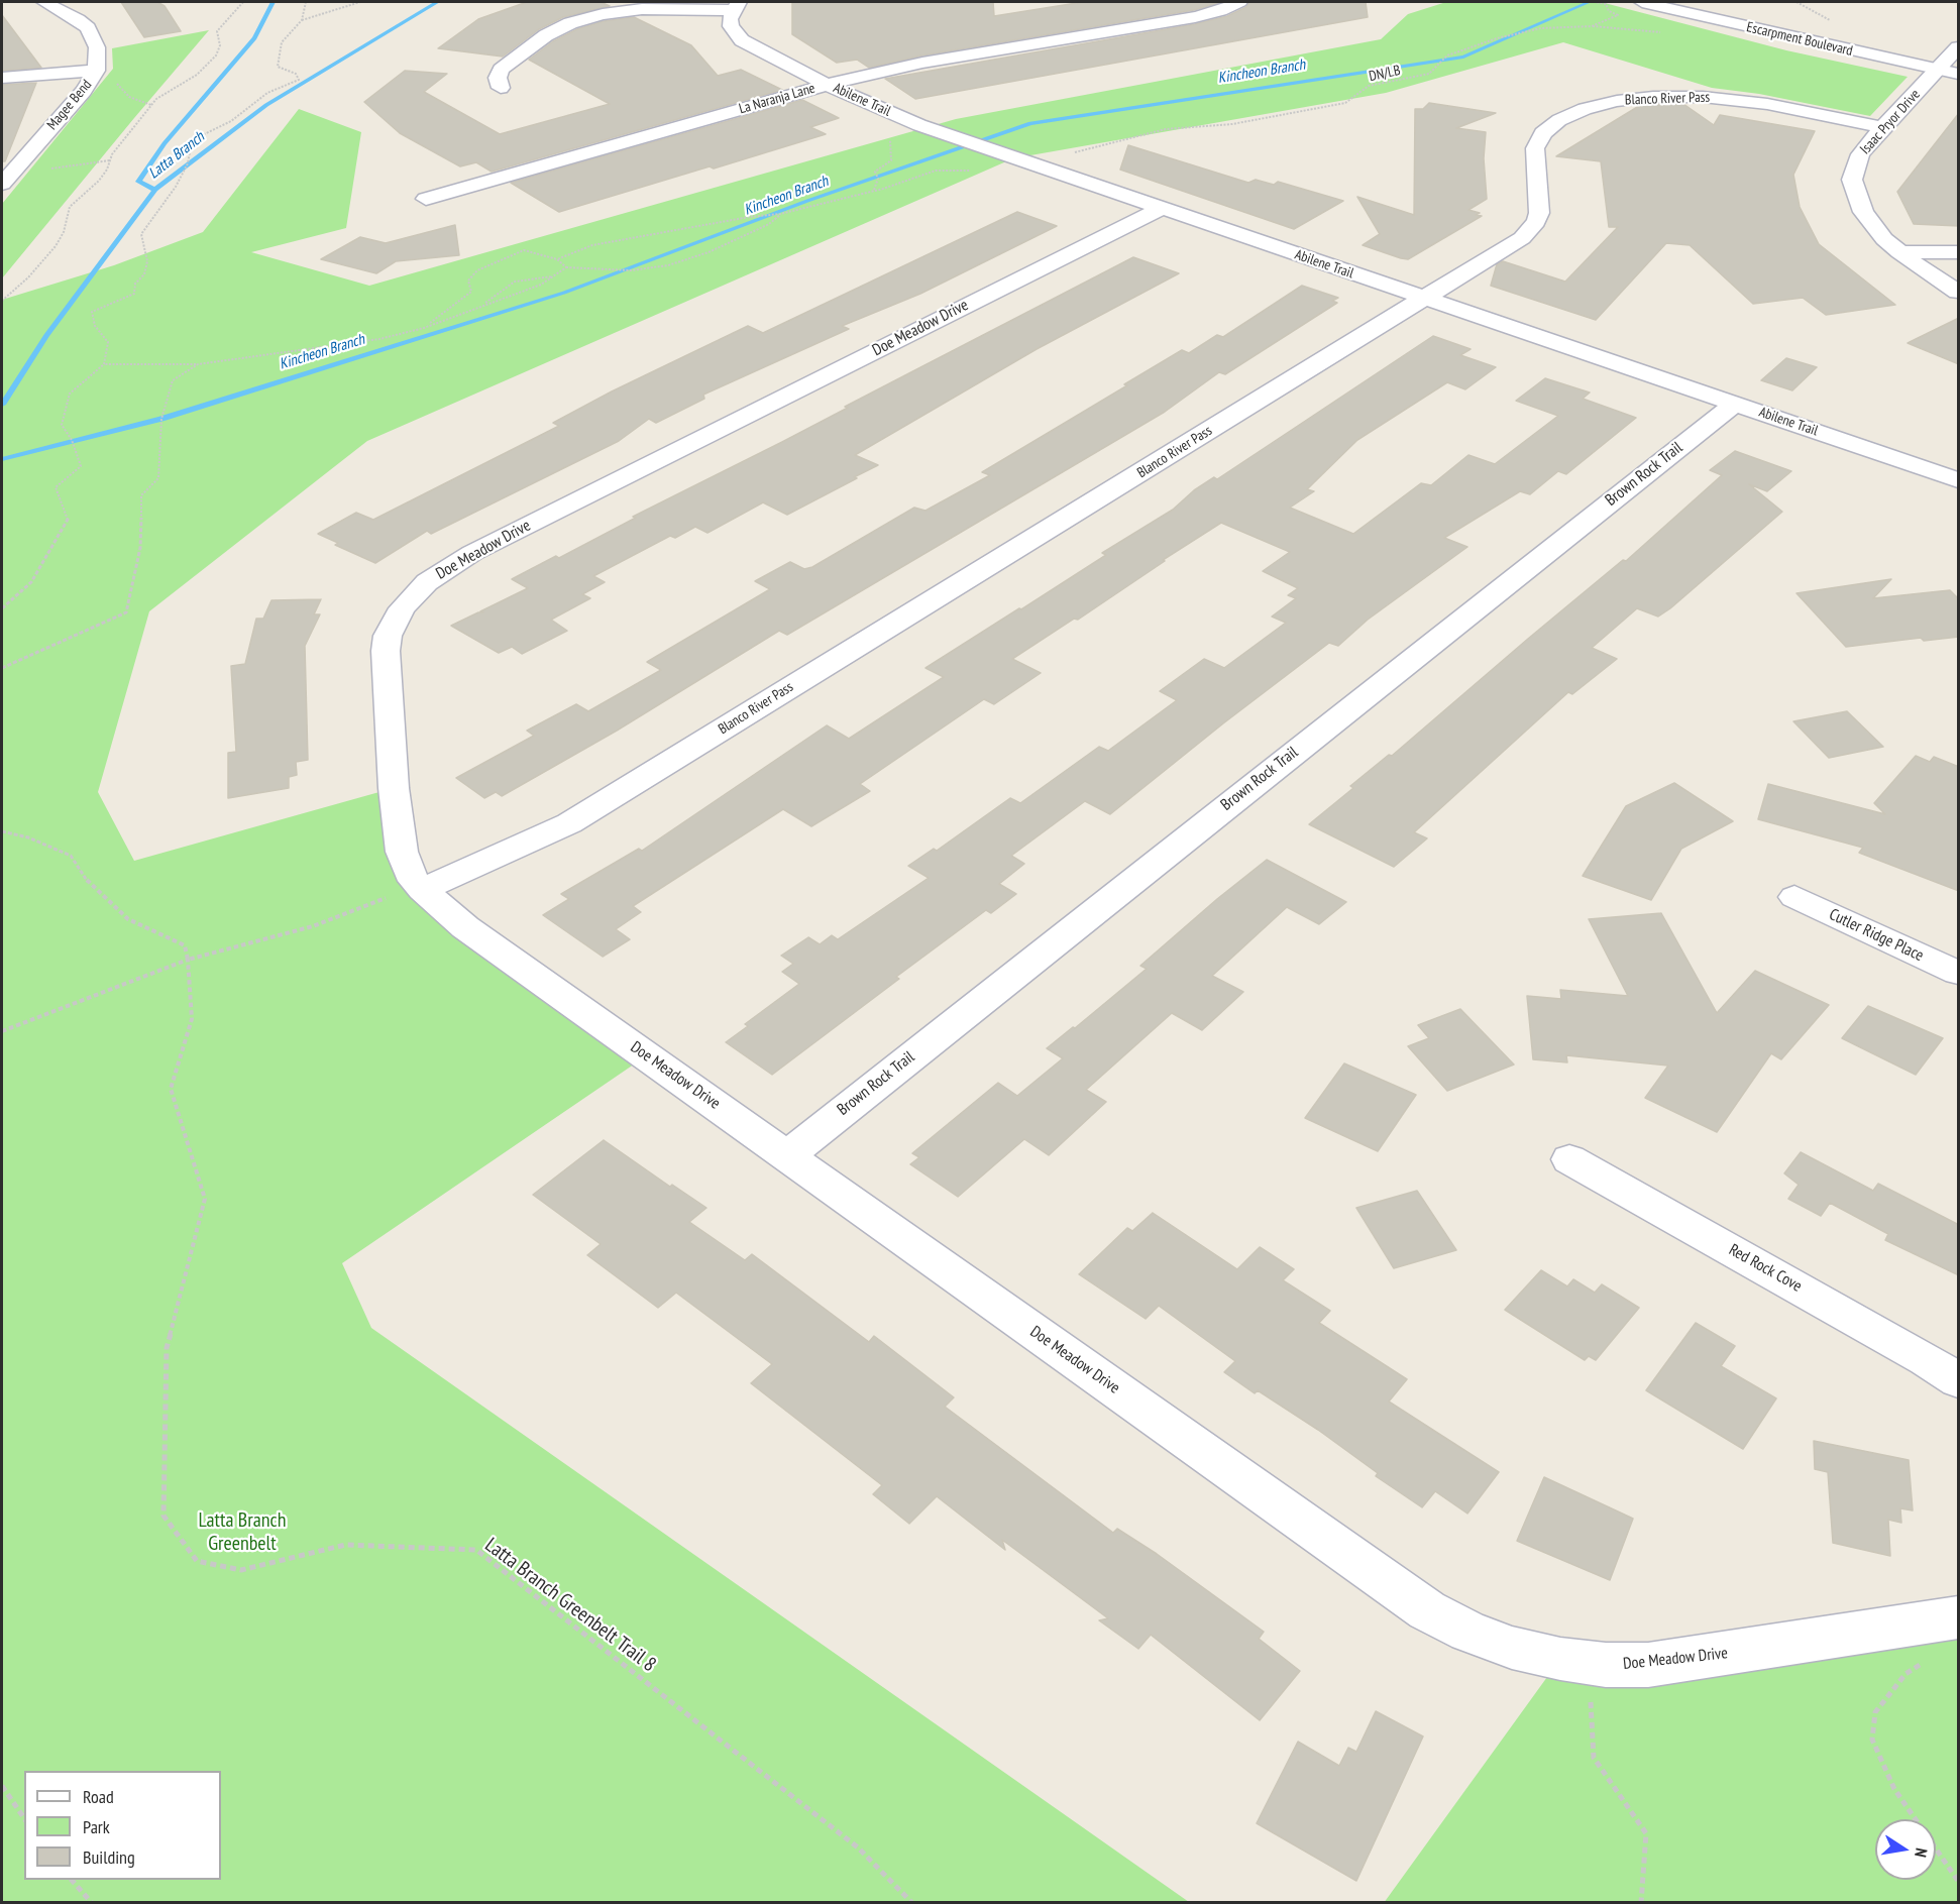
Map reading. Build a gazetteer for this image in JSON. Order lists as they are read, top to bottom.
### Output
{
  "streets": {
    "street": [
      "Escarpment Boulevard",
      "La Naranja Lane",
      "Blanco River Pass",
      "Abilene Trail",
      "Magee Bend",
      "Isaac Pryor Drive",
      "Doe Meadow Drive",
      "Brown Rock Trail",
      "Cutler Ridge Place",
      "Red Rock Cove"
    ],
    "path": ["DN/LB", "Latta Branch Greenbelt Trail 8"]
  },
  "crossings": [
    ["Escarpment Boulevard", "Isaac Pryor Drive"],
    ["La Naranja Lane", "Abilene Trail"],
    ["Blanco River Pass", "Abilene Trail"],
    ["Blanco River Pass", "Isaac Pryor Drive"],
    ["Blanco River Pass", "Doe Meadow Drive"],
    ["Abilene Trail", "Doe Meadow Drive"],
    ["Abilene Trail", "Brown Rock Trail"],
    ["Doe Meadow Drive", "Brown Rock Trail"]
  ],
  "water": ["Kincheon Branch", "Latta Branch"],
  "parks": ["Latta Branch Greenbelt"],
  "legend": ["Road", "Park", "Building"],
  "north": "right"
}
